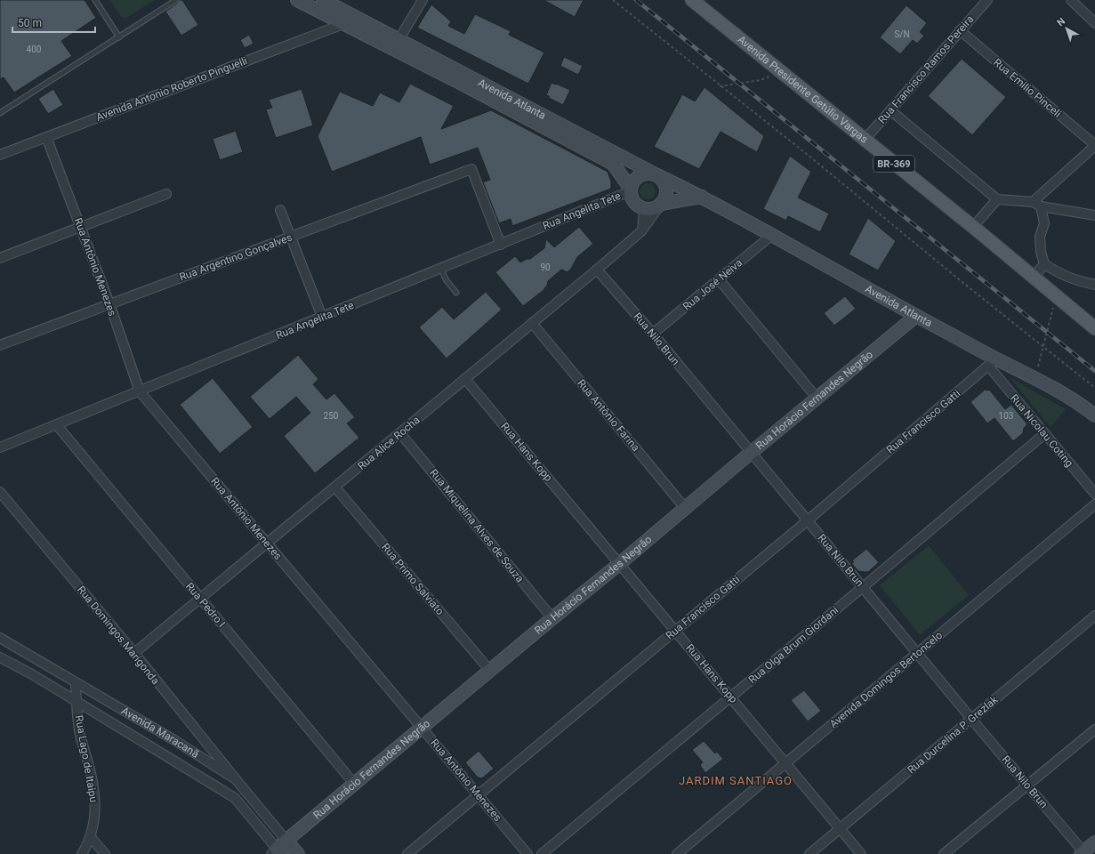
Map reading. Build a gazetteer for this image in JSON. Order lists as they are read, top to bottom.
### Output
{
  "streets": {
    "main road": ["Avenida Presidente Getúlio Vargas", "BR-369"],
    "street": [
      "Rua Francisco Ramos Pereira",
      "Rua Emilio Pinceli",
      "Avenida Antonio Roberto Pinguelli",
      "Avenida Atlanta",
      "Rua Angelita Tete",
      "Rua Argentino Gonçalves",
      "Rua Antônio Menezes",
      "Rua José Neiva",
      "Rua Nilo Brun",
      "Rua Horácio Fernandes Negrão",
      "Rua Antônio Farina",
      "Rua Francisco Gatti",
      "Rua Nicolau Coting",
      "Rua Alice Rocha",
      "Rua Hans Kopp",
      "Rua Miquelina Alves de Souza",
      "Rua Primo Salviato",
      "Rua Pedro I",
      "Rua Domingos Marigonda",
      "Rua Olga Brum Giordani",
      "Avenida Domingos Bertoncelo",
      "Avenida Maracanã",
      "Rua Durcelina P. Grezlak",
      "Rua Lago de Itaipu"
    ]
  },
  "crossings": [
    ["Rua Francisco Ramos Pereira", "Rua Emilio Pinceli"],
    ["Rua Francisco Ramos Pereira", "Avenida Presidente Getúlio Vargas"],
    ["Avenida Antonio Roberto Pinguelli", "Avenida Atlanta"],
    ["Avenida Antonio Roberto Pinguelli", "Rua Antônio Menezes"],
    ["Avenida Atlanta", "Rua Angelita Tete"],
    ["Avenida Atlanta", "Rua José Neiva"],
    ["Avenida Atlanta", "Rua Horácio Fernandes Negrão"],
    ["Avenida Atlanta", "Rua Francisco Gatti"],
    ["Avenida Atlanta", "Rua Nicolau Coting"],
    ["Avenida Atlanta", "Rua Alice Rocha"],
    ["Rua Angelita Tete", "Rua Argentino Gonçalves"],
    ["Rua Angelita Tete", "Rua Antônio Menezes"],
    ["Rua Angelita Tete", "Rua Alice Rocha"],
    ["Rua Angelita Tete", "Rua Pedro I"],
    ["Rua Argentino Gonçalves", "Rua Antônio Menezes"],
    ["Rua Antônio Menezes", "Rua Horácio Fernandes Negrão"],
    ["Rua Antônio Menezes", "Rua Francisco Gatti"],
    ["Rua Antônio Menezes", "Rua Alice Rocha"],
    ["Rua José Neiva", "Rua Nilo Brun"],
    ["Rua Nilo Brun", "Rua Horácio Fernandes Negrão"],
    ["Rua Nilo Brun", "Rua Francisco Gatti"],
    ["Rua Nilo Brun", "Rua Alice Rocha"],
    ["Rua Nilo Brun", "Rua Olga Brum Giordani"],
    ["Rua Nilo Brun", "Avenida Domingos Bertoncelo"],
    ["Rua Nilo Brun", "Rua Durcelina P. Grezlak"],
    ["Rua Horácio Fernandes Negrão", "Rua Antônio Farina"],
    ["Rua Horácio Fernandes Negrão", "Rua Hans Kopp"],
    ["Rua Horácio Fernandes Negrão", "Rua Miquelina Alves de Souza"],
    ["Rua Horácio Fernandes Negrão", "Rua Primo Salviato"],
    ["Rua Horácio Fernandes Negrão", "Rua Pedro I"],
    ["Rua Horácio Fernandes Negrão", "Avenida Maracanã"],
    ["Rua Antônio Farina", "Rua Alice Rocha"],
    ["Rua Francisco Gatti", "Rua Nicolau Coting"],
    ["Rua Francisco Gatti", "Rua Hans Kopp"],
    ["Rua Nicolau Coting", "Rua Olga Brum Giordani"],
    ["Rua Alice Rocha", "Rua Hans Kopp"],
    ["Rua Alice Rocha", "Rua Miquelina Alves de Souza"],
    ["Rua Alice Rocha", "Rua Primo Salviato"],
    ["Rua Alice Rocha", "Rua Pedro I"],
    ["Rua Alice Rocha", "Rua Domingos Marigonda"],
    ["Rua Hans Kopp", "Rua Olga Brum Giordani"],
    ["Rua Hans Kopp", "Avenida Domingos Bertoncelo"],
    ["Rua Hans Kopp", "Rua Durcelina P. Grezlak"],
    ["Rua Domingos Marigonda", "Avenida Maracanã"],
    ["Avenida Maracanã", "Rua Lago de Itaipu"]
  ],
  "districts": ["JARDIM SANTIAGO"],
  "house_numbers": [
    "S/N",
    "400",
    "90",
    "250",
    "103"
  ],
  "scale_bar": "50 m",
  "north": "top left"
}
